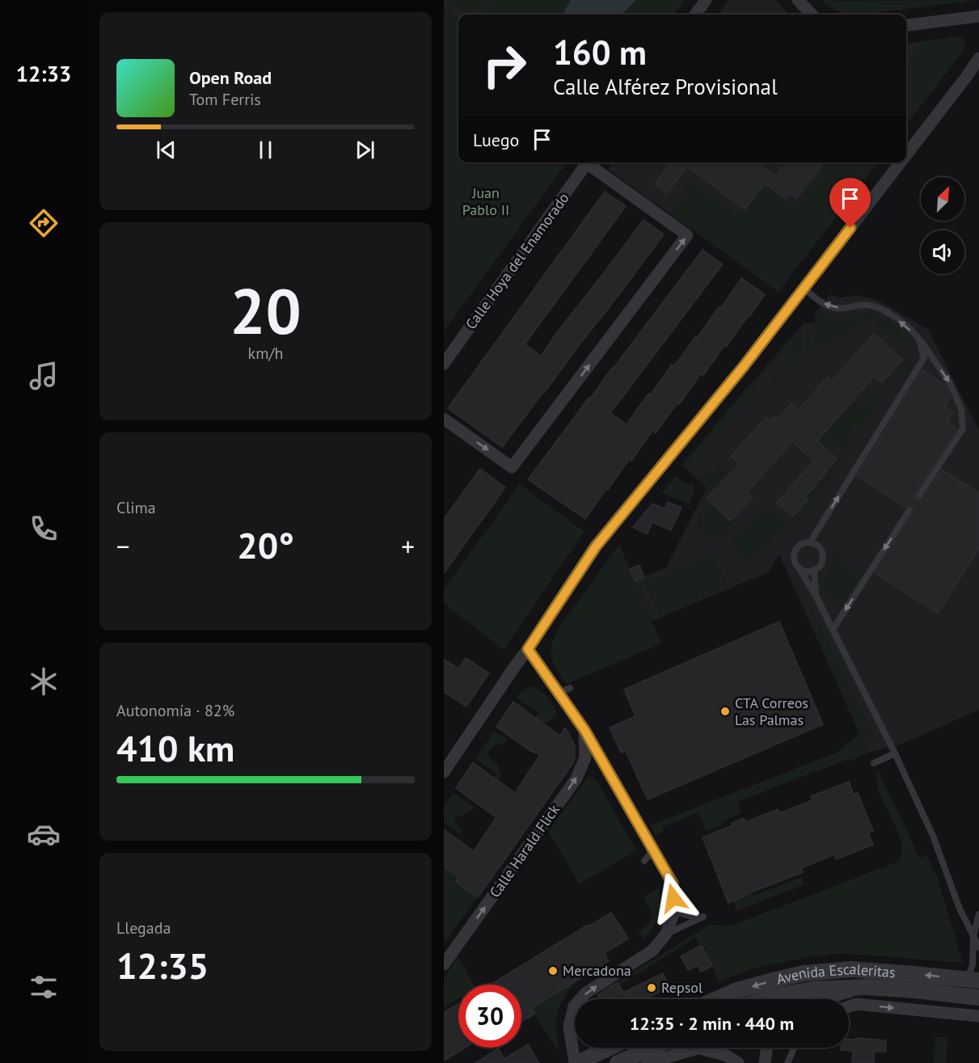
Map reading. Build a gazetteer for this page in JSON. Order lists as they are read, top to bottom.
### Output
{
  "streets": {
    "street": ["Calle Hoya del Enamorado", "Calle Harald Flick", "Avenida Escaleritas"]
  },
  "one_way": ["Calle Harald Flick"],
  "parks": ["Juan Pablo II"],
  "places": ["CTA Correos Las Palmas", "Mercadona", "Repsol"],
  "north": "top right",
  "page": {
    "tabs": "12:33",
    "turn": ["160 m", "Calle Alférez Provisional"],
    "song": ["Open Road", "Tom Ferris"],
    "then": "Luego",
    "tile": [
      ["20", "km/h"],
      "Clima",
      ["Autonomía · 82%", "410 km"],
      ["Llegada", "12:35"]
    ],
    "heat": ["−", "20°", "+"],
    "limit": "30",
    "trip": "12:35 · 2 min · 440 m"
  }
}
